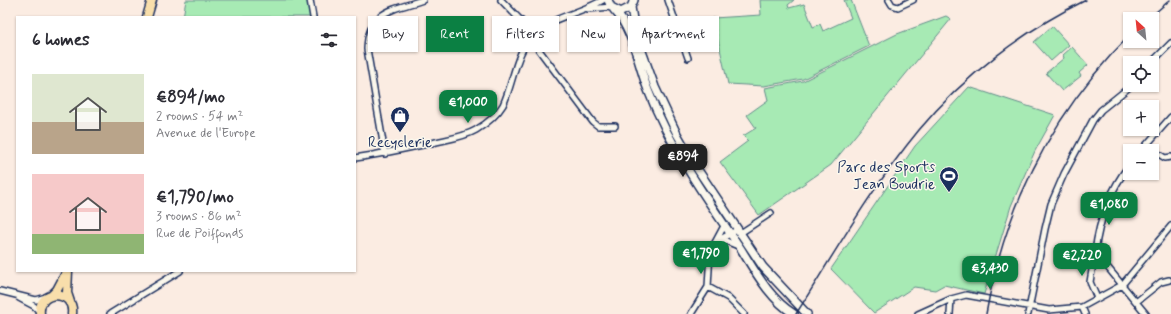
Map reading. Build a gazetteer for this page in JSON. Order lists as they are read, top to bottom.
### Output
{
  "places": {
    "shop": ["Recyclerie"],
    "sports": ["Parc des Sports Jean Boudrie"]
  },
  "north": "top left",
  "page": {
    "map_buttons": ["+", "−"],
    "chip": [
      "Buy",
      "Rent",
      "Filters",
      "New",
      "Apartment"
    ],
    "heading": "6 homes",
    "list": [
      {
        "name": "€894/mo",
        "note": "2 rooms · 54 m² · Avenue de l'Europe"
      },
      {
        "name": "€1,790/mo",
        "note": "3 rooms · 86 m² · Rue de Poiffonds"
      }
    ],
    "price": [
      "€1,000",
      "€894",
      "€1,080",
      "€1,790",
      "€2,220",
      "€3,430"
    ]
  }
}
